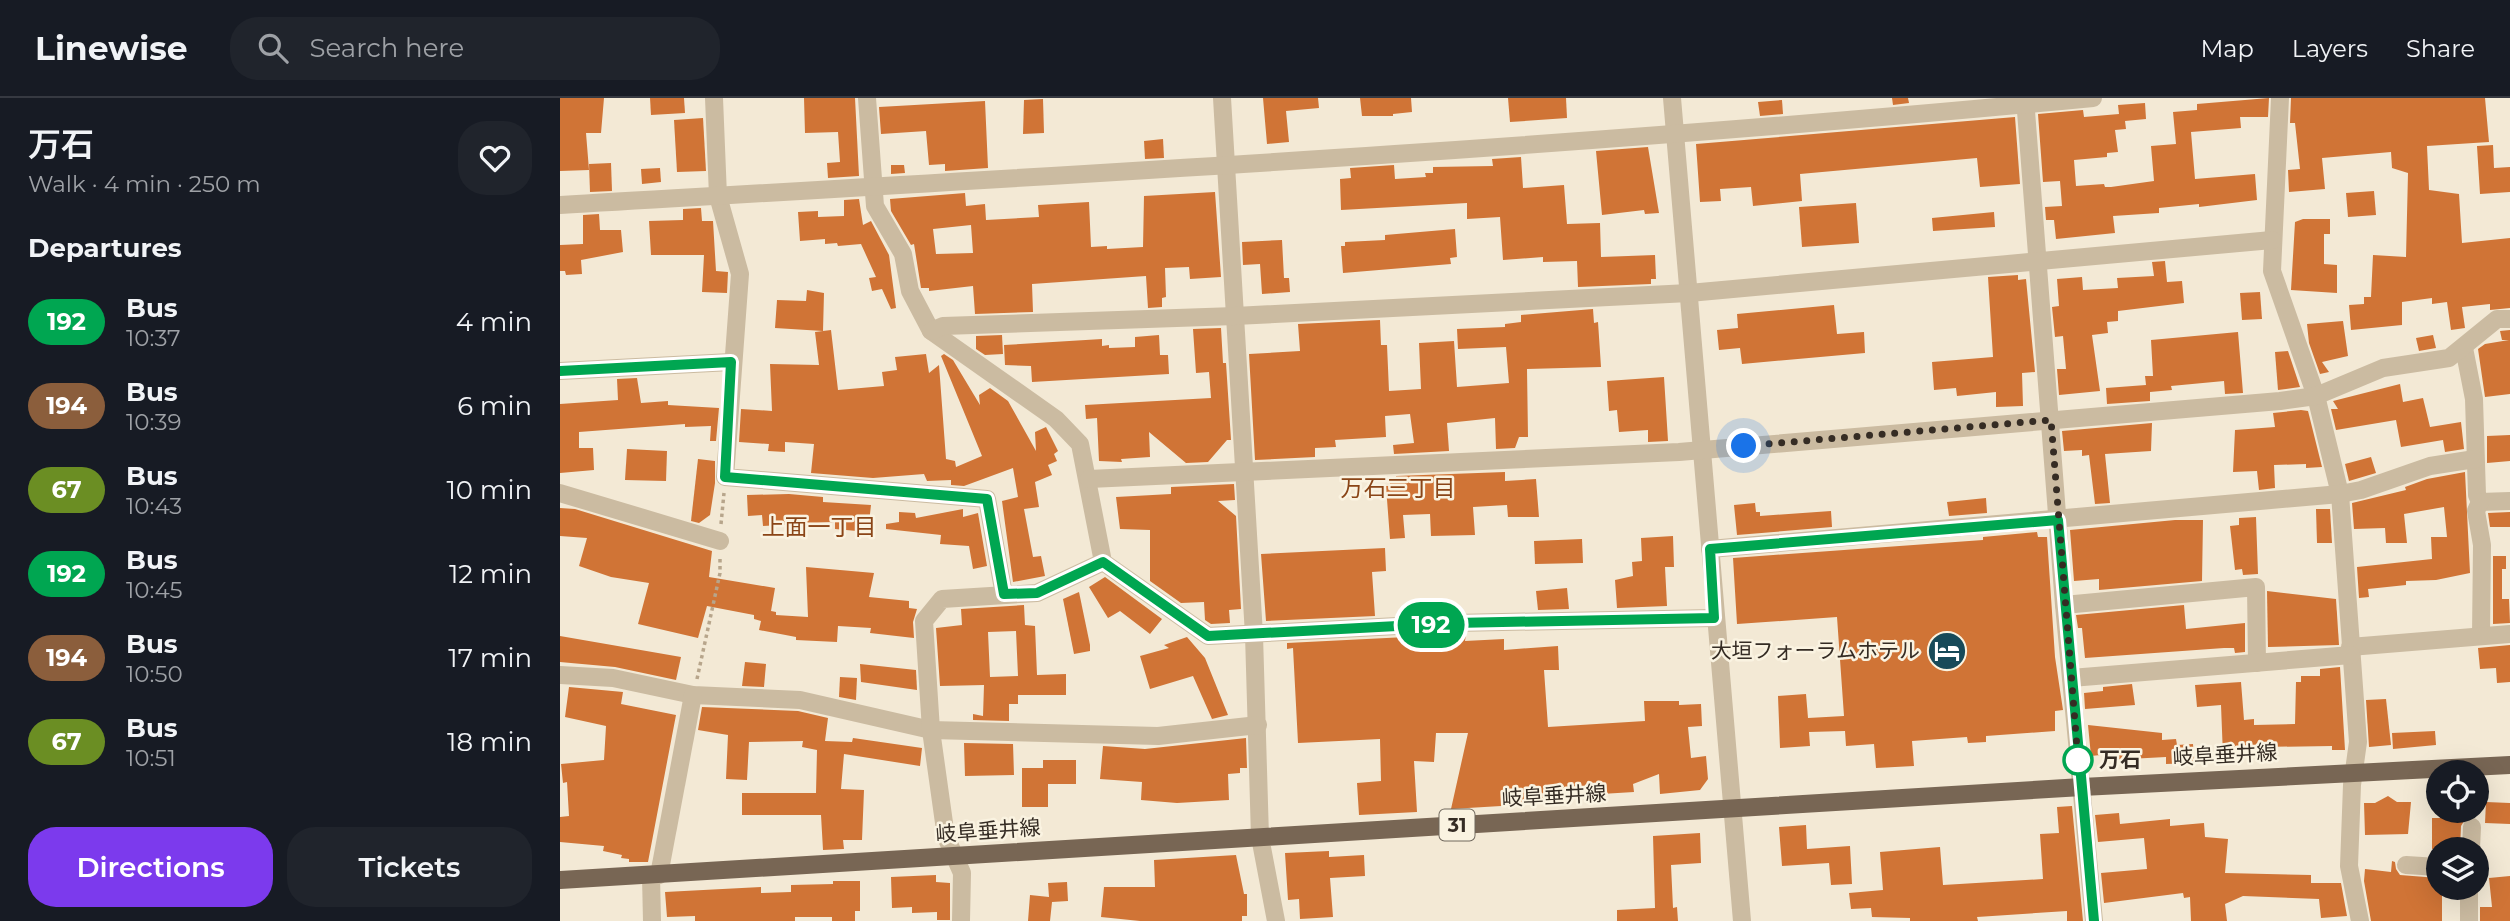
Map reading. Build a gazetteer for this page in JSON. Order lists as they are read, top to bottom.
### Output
{
  "streets": {
    "main road": ["岐阜垂井線", "31"]
  },
  "districts": ["万石三丁目", "上面一丁目"],
  "places": {
    "hotel": ["大垣フォーラムホテル"],
    "other": ["万石"]
  },
  "lines": ["bus line 192"],
  "page": {
    "header": "Linewise",
    "search": "Search here",
    "nav": ["Map", "Layers", "Share"],
    "heading": [
      ["万石", "Walk · 4 min · 250 m"],
      "Departures"
    ],
    "on_map": "192",
    "list": [
      {
        "mark": "192",
        "name": "Bus",
        "note": "10:37",
        "value": "4 min"
      },
      {
        "mark": "194",
        "name": "Bus",
        "note": "10:39",
        "value": "6 min"
      },
      {
        "mark": "67",
        "name": "Bus",
        "note": "10:43",
        "value": "10 min"
      },
      {
        "mark": "192",
        "name": "Bus",
        "note": "10:45",
        "value": "12 min"
      },
      {
        "mark": "194",
        "name": "Bus",
        "note": "10:50",
        "value": "17 min"
      },
      {
        "mark": "67",
        "name": "Bus",
        "note": "10:51",
        "value": "18 min"
      }
    ],
    "buttons": ["Directions", "Tickets"]
  }
}
